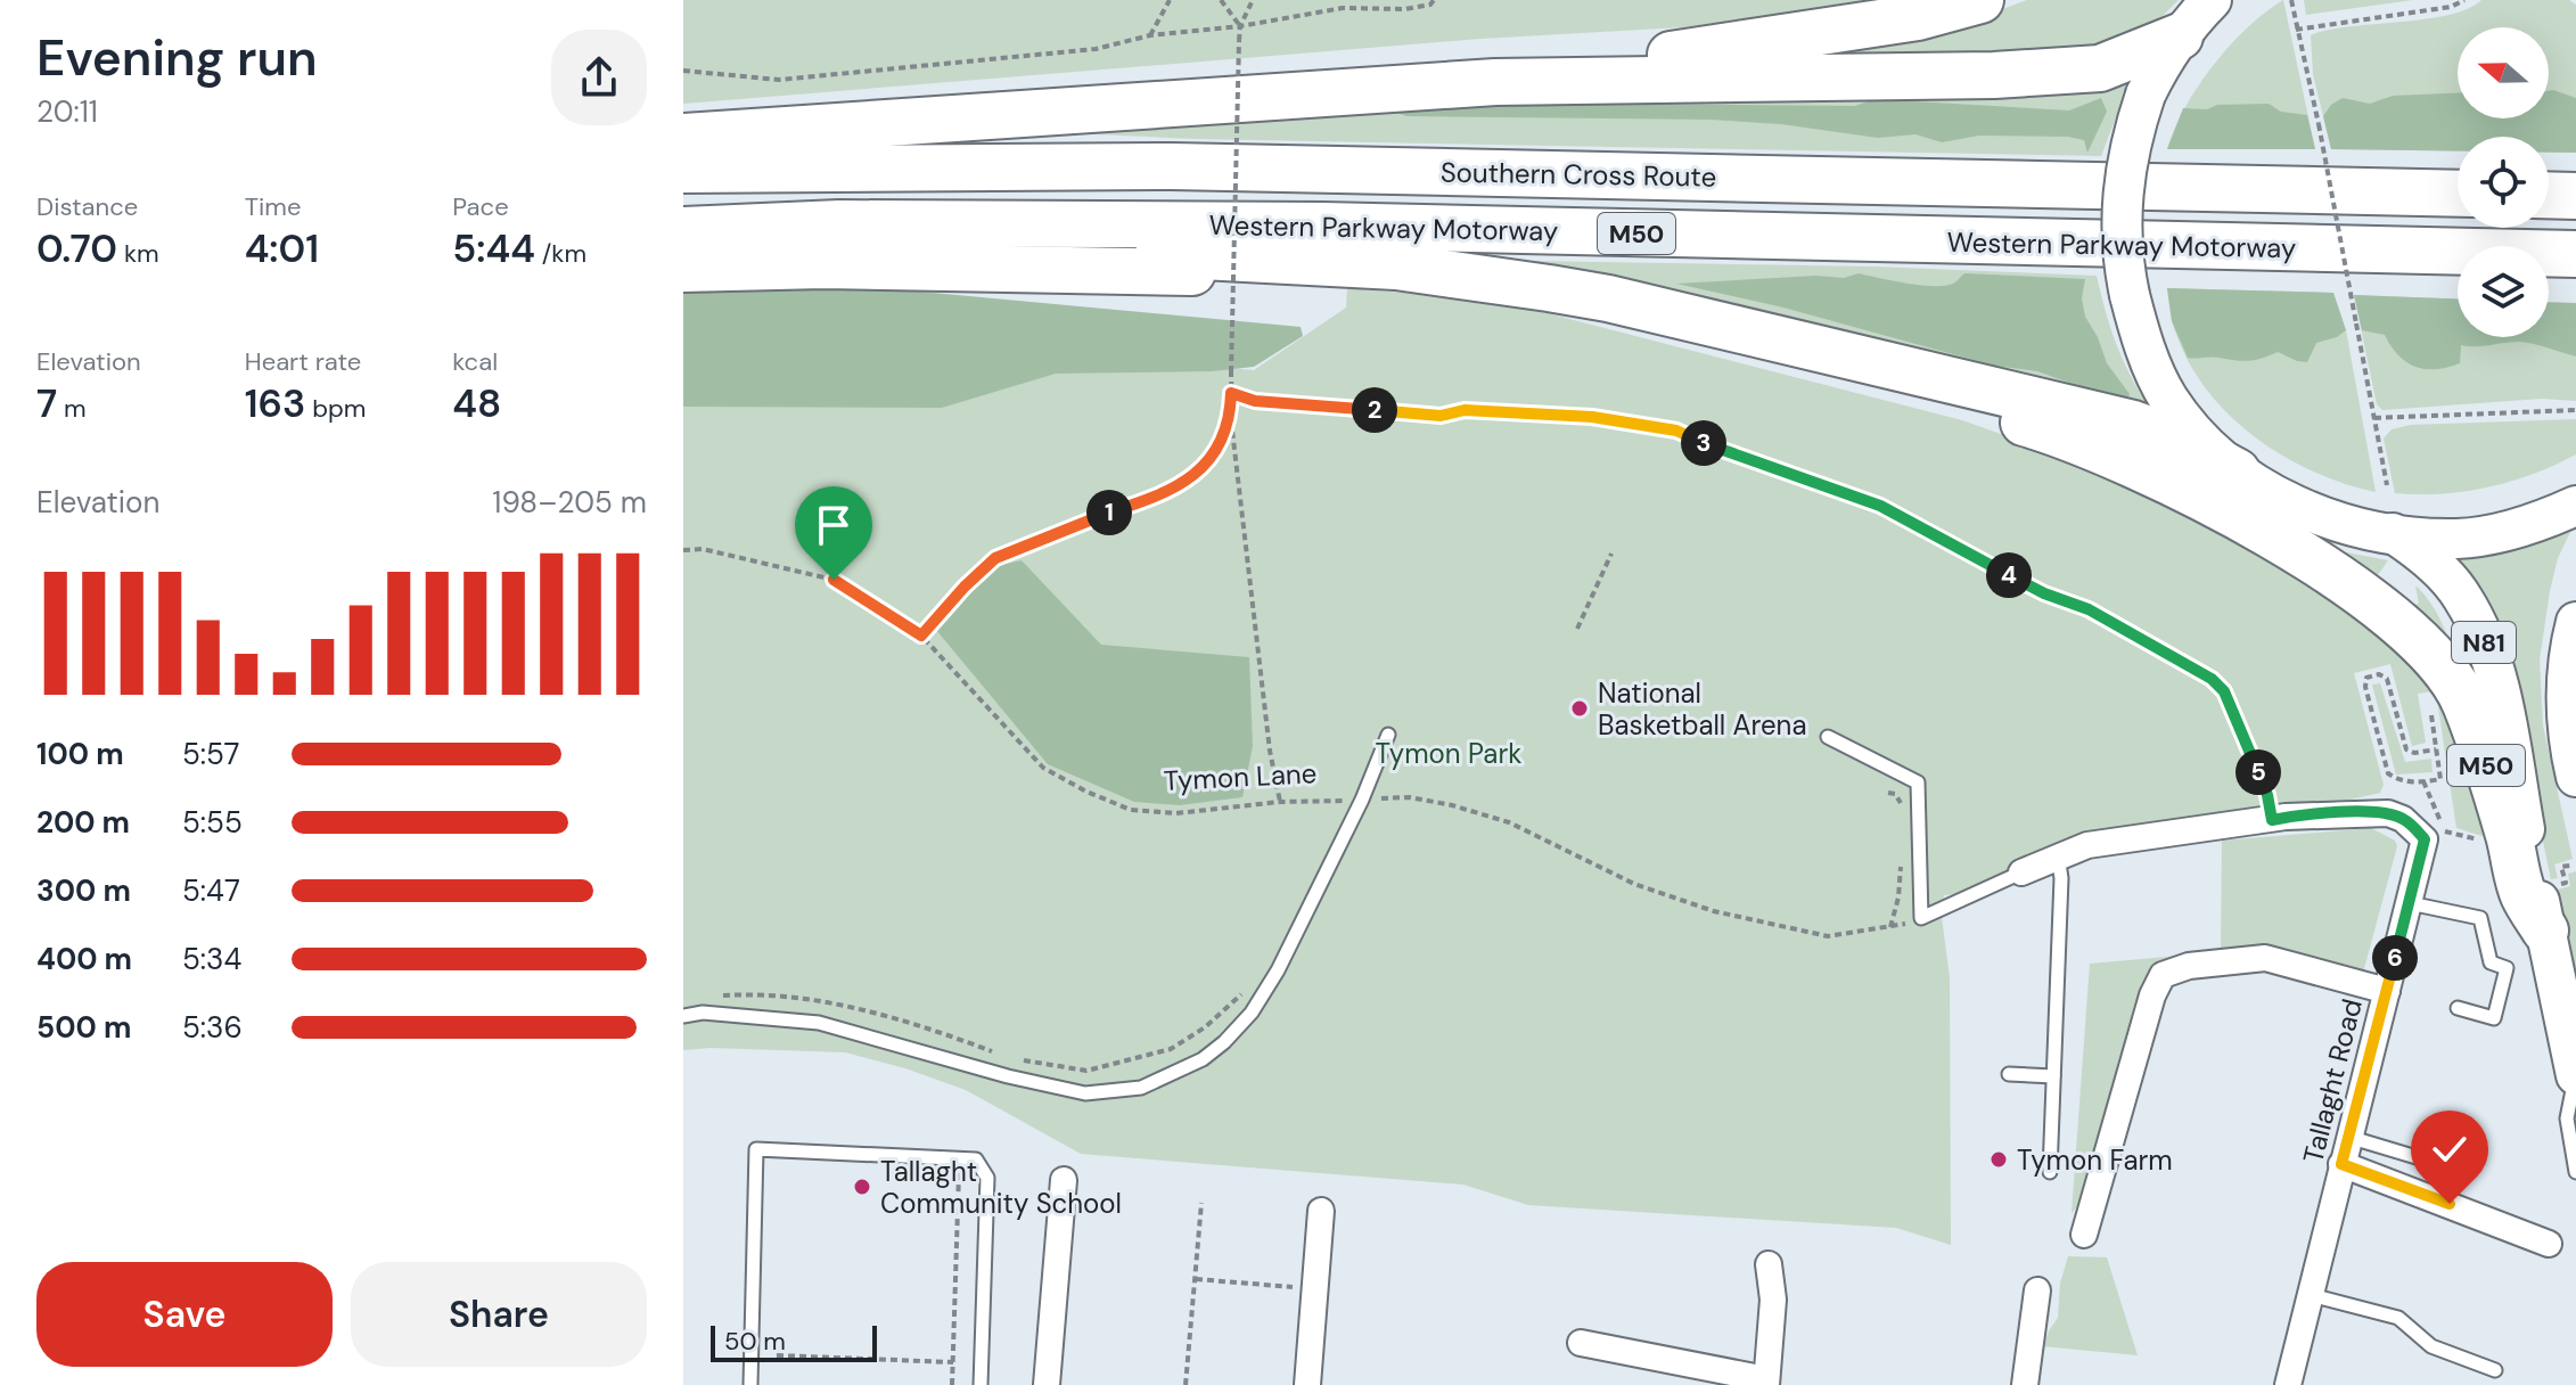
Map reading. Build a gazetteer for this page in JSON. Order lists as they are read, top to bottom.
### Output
{
  "streets": {
    "highway": ["Southern Cross Route", "Western Parkway Motorway", "M50"],
    "main road": ["N81"],
    "street": ["Tallaght Road"],
    "path": ["Tymon Lane"]
  },
  "crossings": [
    ["Western Parkway Motorway", "M50"],
    ["M50", "N81"]
  ],
  "parks": ["Tymon Park"],
  "places": ["National Basketball Arena", "Tymon Farm", "Tallaght Community School"],
  "scale_bar": "50 m",
  "north": "left",
  "page": {
    "heading": ["Evening run", "20:11"],
    "stats": [
      ["Distance", "0.70 km"],
      ["Time", "4:01"],
      ["Pace", "5:44 /km"],
      ["Elevation", "7 m"],
      ["Heart rate", "163 bpm"],
      ["kcal", "48"]
    ],
    "pins": [
      "2",
      "3",
      "1",
      "4",
      "5",
      "6"
    ],
    "chart": ["Elevation", "198–205 m"],
    "list": [
      {
        "name": "100 m",
        "note": "5:57"
      },
      {
        "name": "200 m",
        "note": "5:55"
      },
      {
        "name": "300 m",
        "note": "5:47"
      },
      {
        "name": "400 m",
        "note": "5:34"
      },
      {
        "name": "500 m",
        "note": "5:36"
      }
    ],
    "buttons": ["Save", "Share"],
    "scale": "50 m"
  }
}
